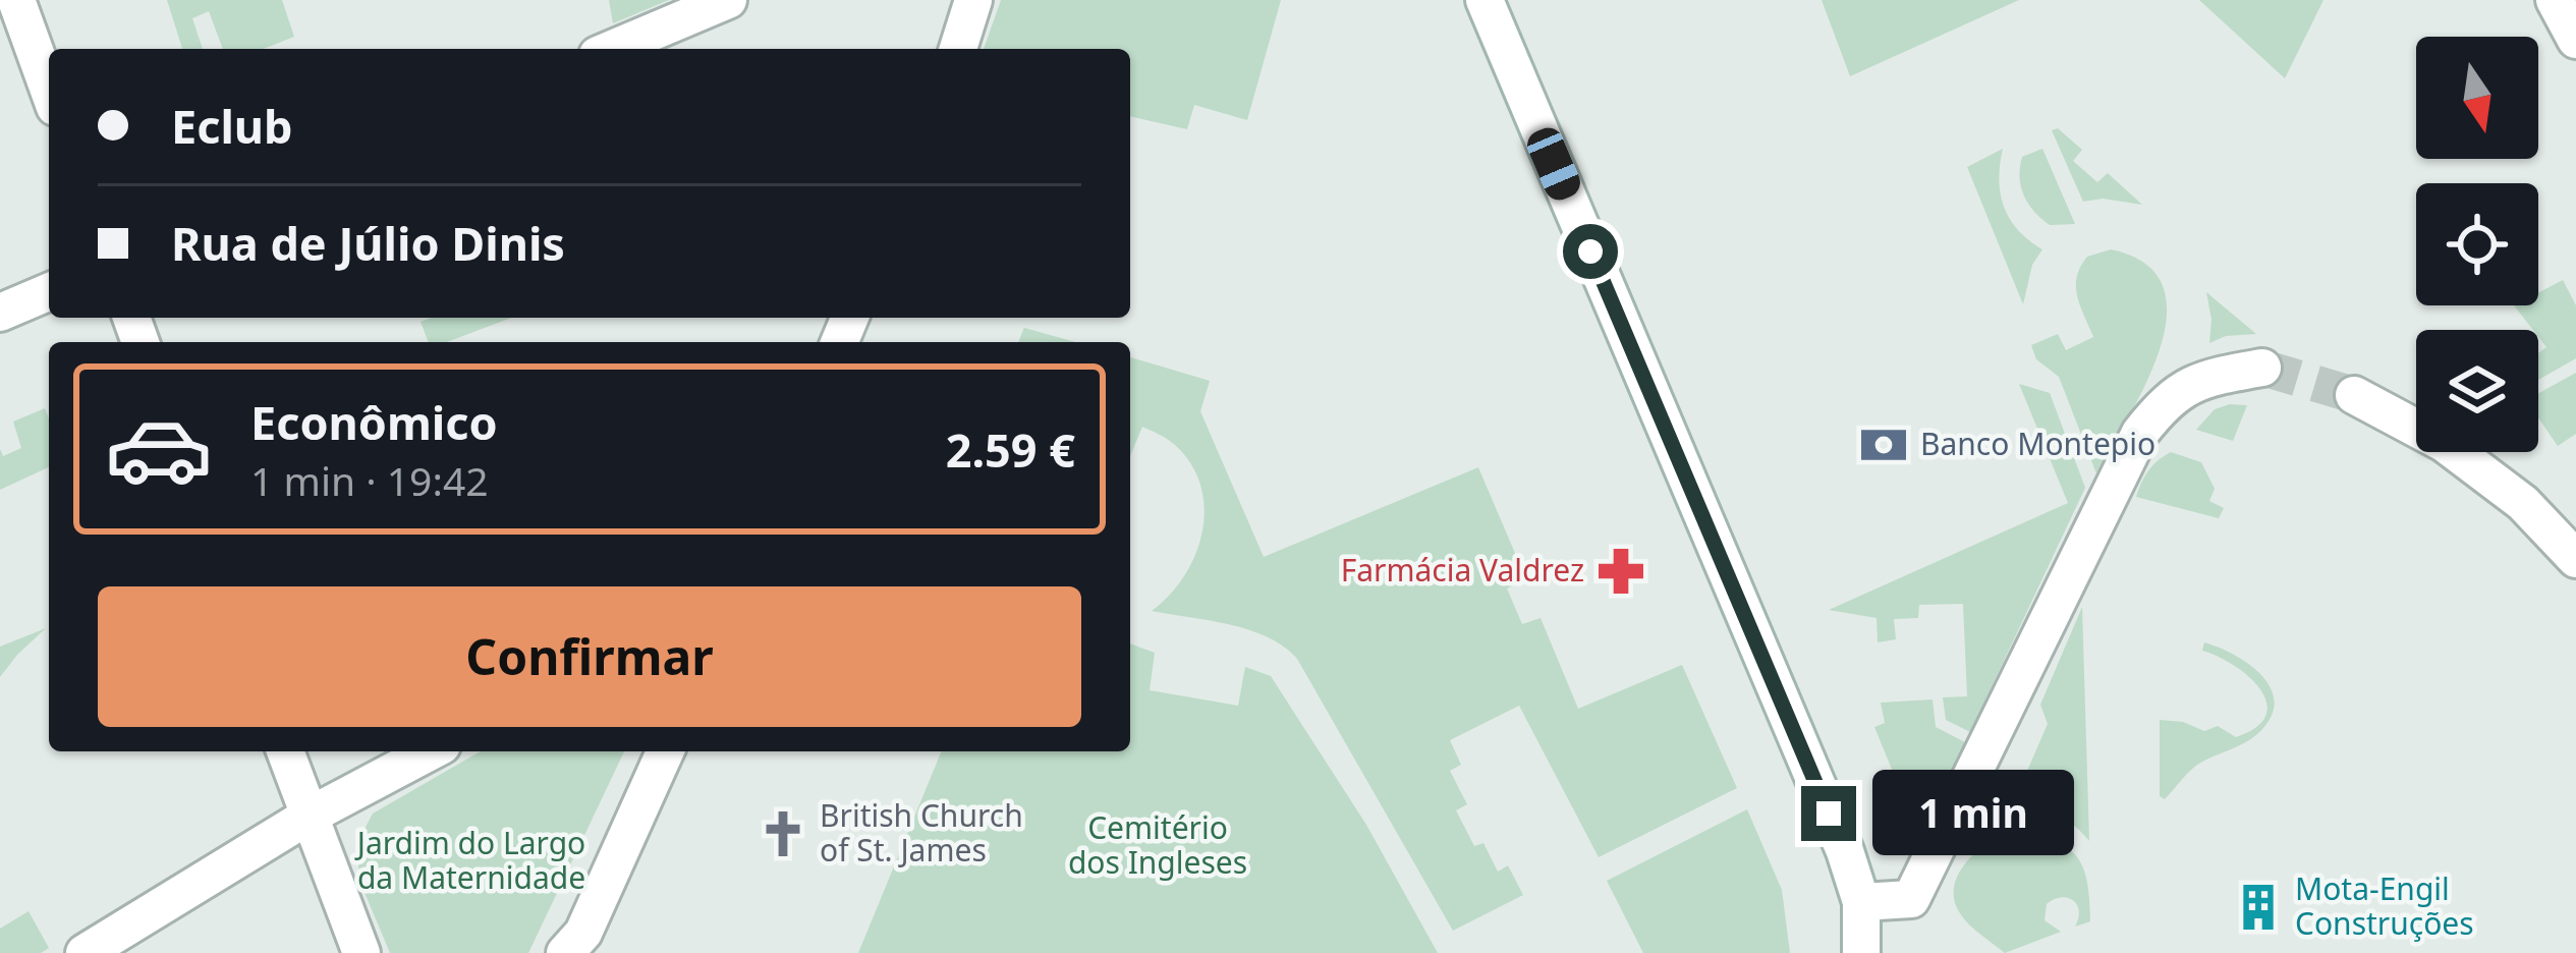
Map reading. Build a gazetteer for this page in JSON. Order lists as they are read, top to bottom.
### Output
{
  "parks": ["Cemitério dos Ingleses", "Jardim do Largo da Maternidade"],
  "places": {
    "bank": ["Banco Montepio"],
    "pharmacy": ["Farmácia Valdrez"],
    "church": ["British Church of St. James"],
    "building": ["Mota-Engil Construções"]
  },
  "north": "bottom",
  "page": {
    "banner": ["Eclub", "Rua de Júlio Dinis"],
    "list": [
      {
        "name": "Econômico",
        "note": "1 min · 19:42",
        "value": "2.59 €"
      }
    ],
    "buttons": "Confirmar",
    "bubble": "1 min"
  }
}
